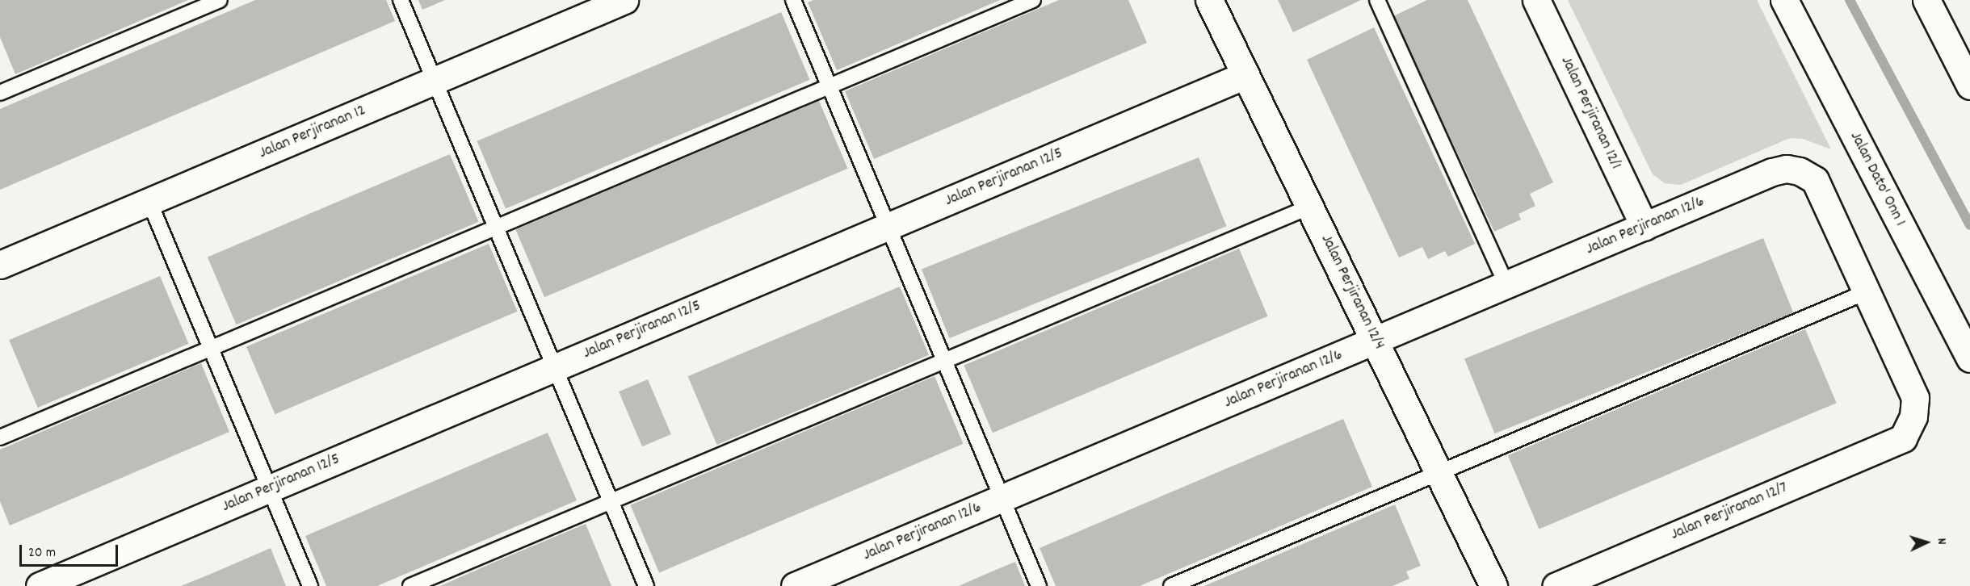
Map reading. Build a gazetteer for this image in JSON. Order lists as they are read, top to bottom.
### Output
{
  "streets": {
    "street": [
      "Jalan Perjiranan 12/1",
      "Jalan Perjiranan 12",
      "Jalan Perjiranan 12/5",
      "Jalan Dato' Onn 1",
      "Jalan Perjiranan 12/6",
      "Jalan Perjiranan 12/4",
      "Jalan Perjiranan 12/7"
    ]
  },
  "crossings": [
    ["Jalan Perjiranan 12/1", "Jalan Perjiranan 12/6"],
    ["Jalan Perjiranan 12/5", "Jalan Perjiranan 12/4"],
    ["Jalan Perjiranan 12/6", "Jalan Perjiranan 12/4"],
    ["Jalan Perjiranan 12/6", "Jalan Perjiranan 12/7"]
  ],
  "scale_bar": "20 m",
  "north": "right"
}
